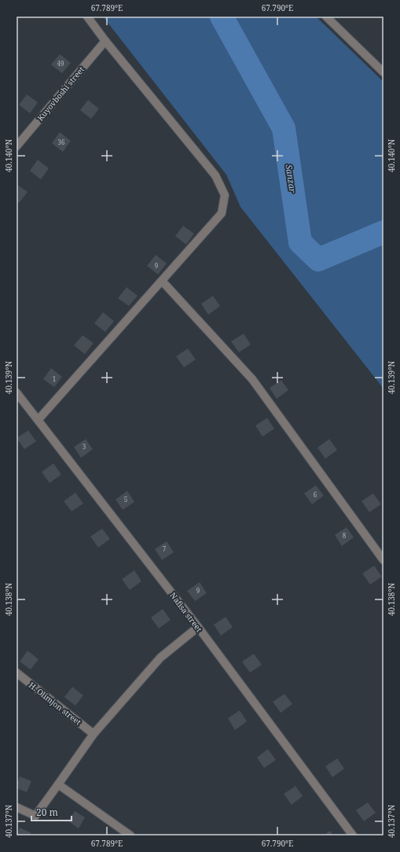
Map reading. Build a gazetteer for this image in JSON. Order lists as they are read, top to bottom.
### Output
{
  "streets": {
    "street": ["Kuyovboshi street", "Nafisa street", "H. Olimjon street"]
  },
  "water": ["Sanzar"],
  "house_numbers": [
    "49",
    "36",
    "9",
    "1",
    "3",
    "6",
    "5",
    "8",
    "7",
    "9"
  ],
  "scale_bar": "20 m",
  "coordinates": [
    "67.789°E",
    "67.790°E",
    "40.140°N",
    "40.139°N",
    "40.138°N",
    "40.137°N"
  ]
}
